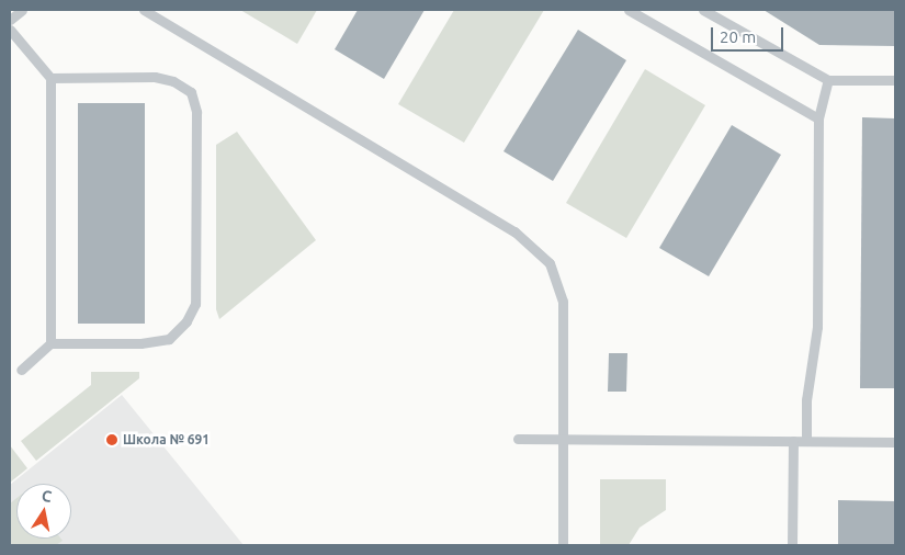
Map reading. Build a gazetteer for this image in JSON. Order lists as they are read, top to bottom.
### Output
{
  "places": ["Школа № 691"],
  "scale_bar": "20 m",
  "north": "top"
}
